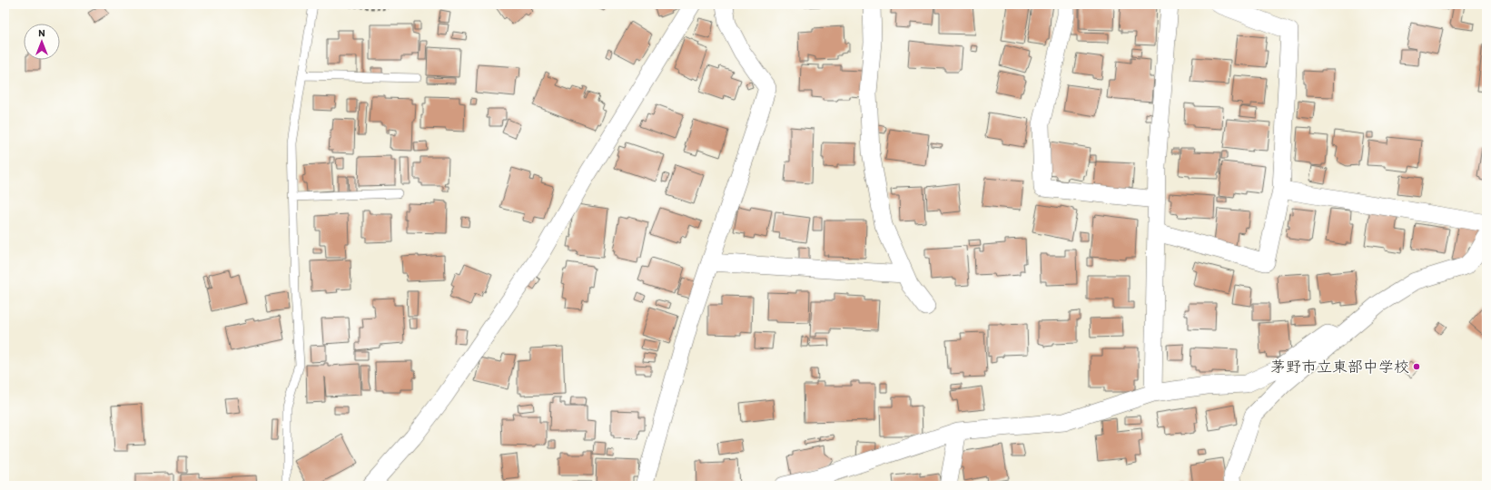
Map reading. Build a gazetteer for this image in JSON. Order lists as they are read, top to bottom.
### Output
{
  "places": ["茅野市立東部中学校"],
  "north": "top"
}
